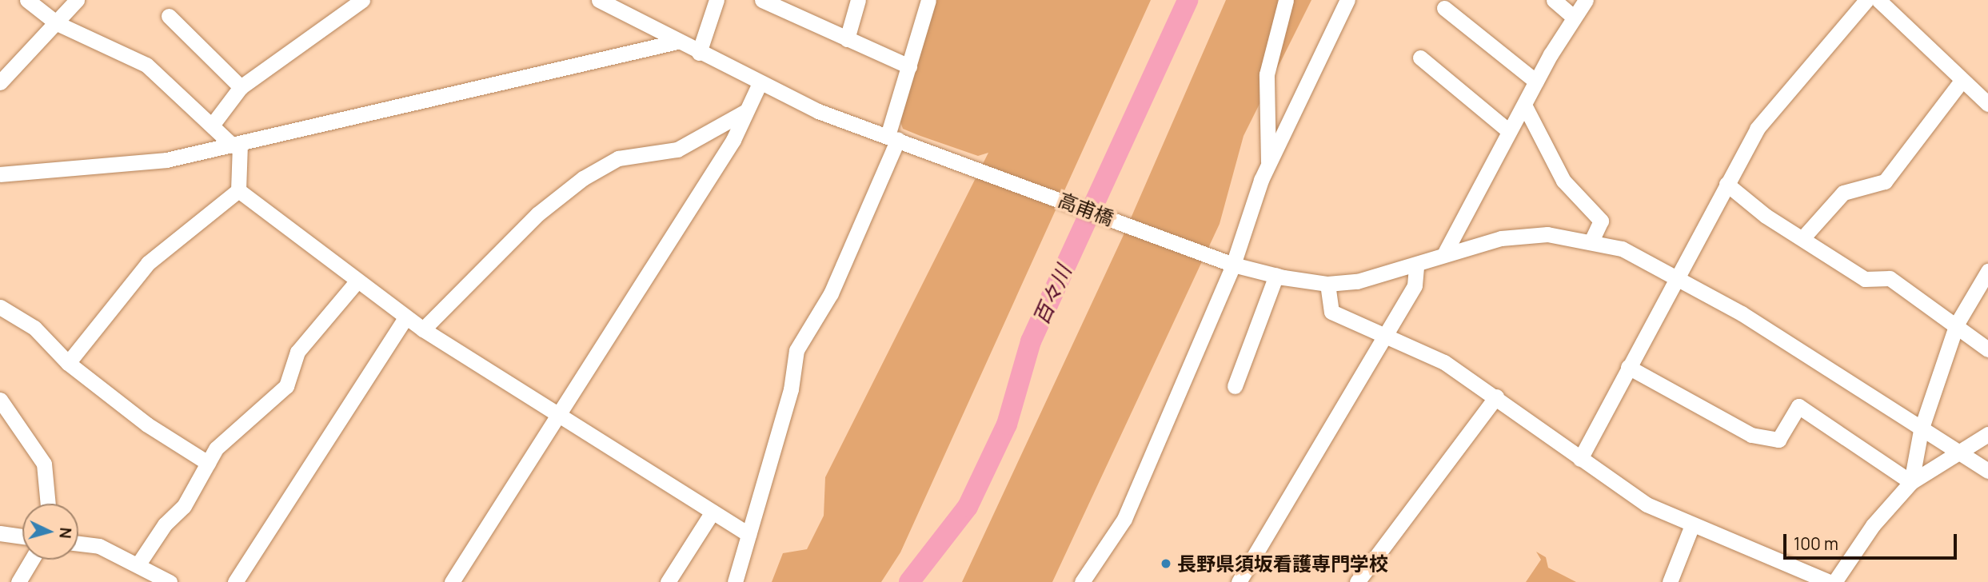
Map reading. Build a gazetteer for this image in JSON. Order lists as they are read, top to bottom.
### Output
{
  "streets": {
    "street": ["高甫橋"]
  },
  "water": ["百々川"],
  "places": ["長野県須坂看護専門学校"],
  "scale_bar": "100 m",
  "north": "right"
}
